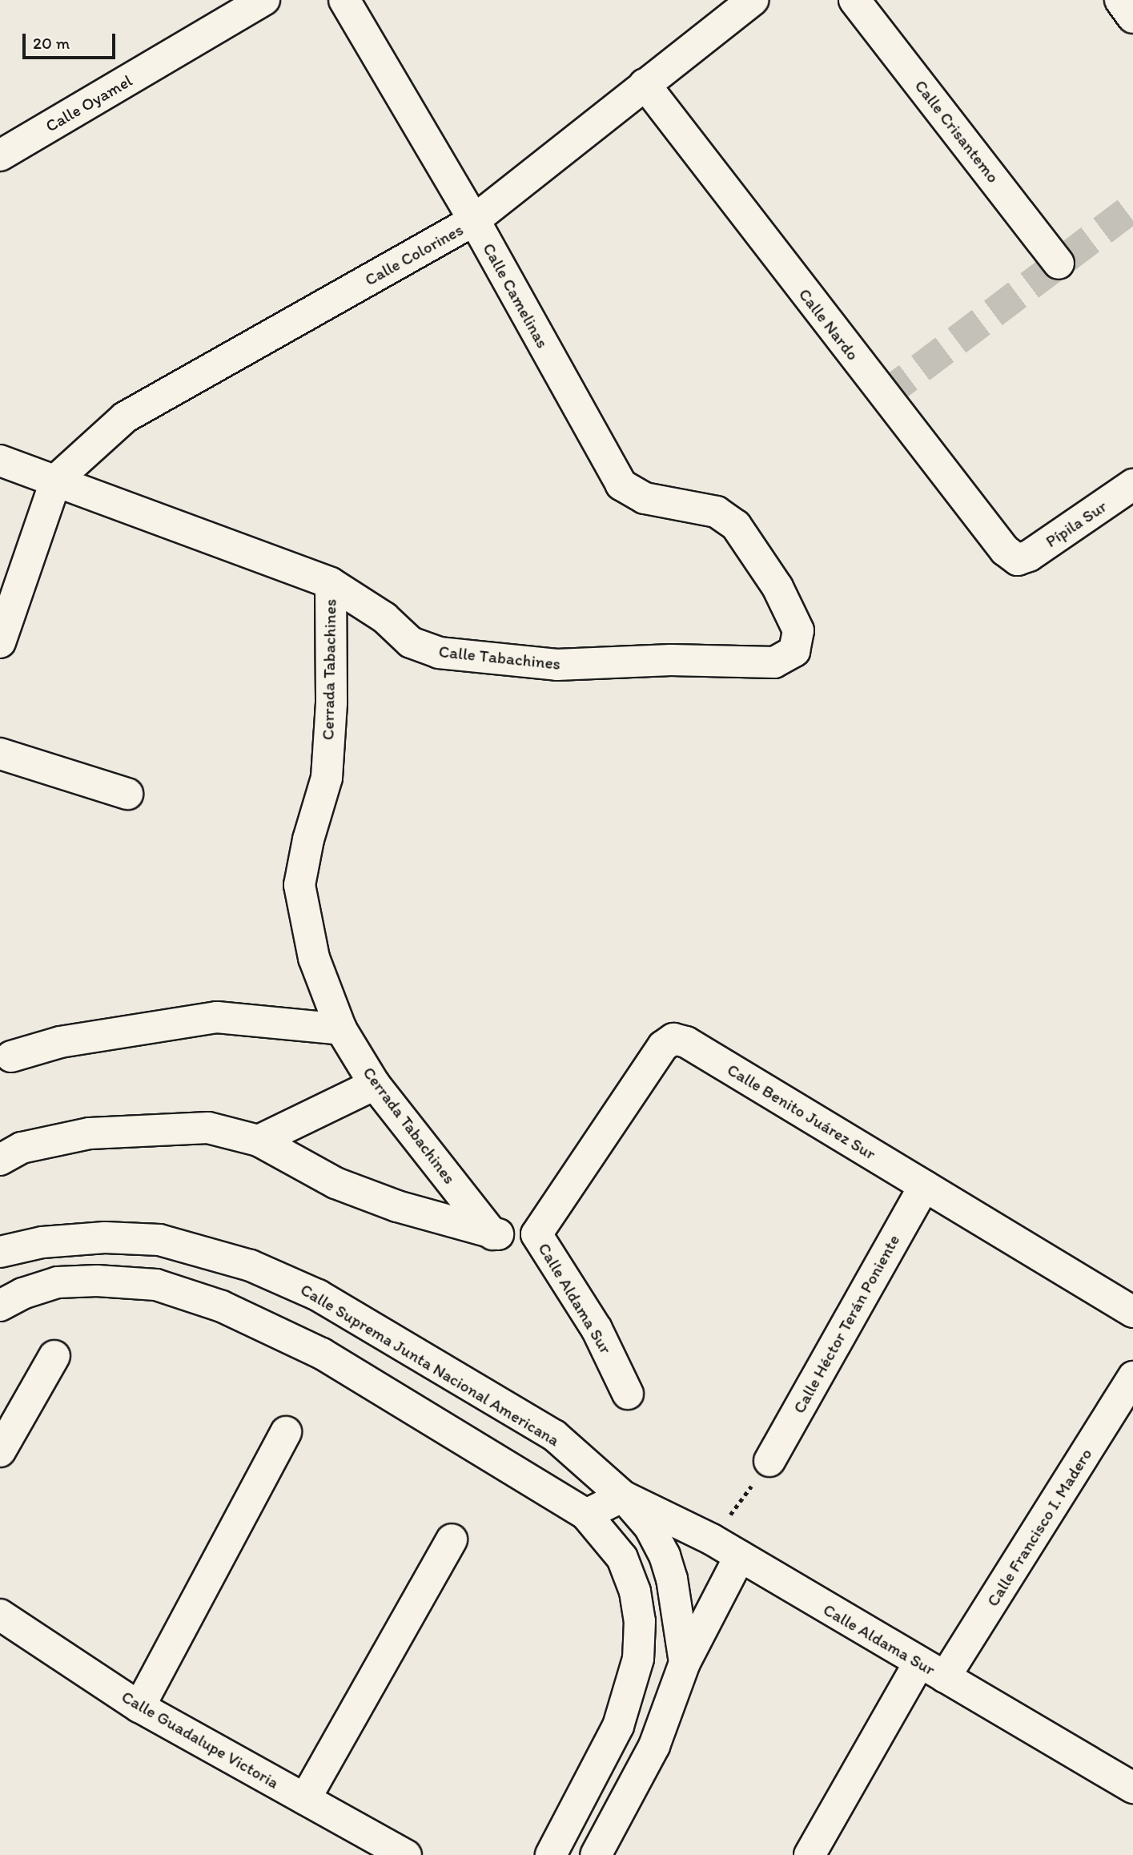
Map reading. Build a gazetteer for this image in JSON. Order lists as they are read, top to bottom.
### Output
{
  "streets": {
    "street": [
      "Calle Oyamel",
      "Calle Crisantemo",
      "Calle Colorines",
      "Calle Camelinas",
      "Calle Nardo",
      "Pípila Sur",
      "Calle Tabachines",
      "Cerrada Tabachines",
      "Calle Benito Juárez Sur",
      "Calle Aldama Sur",
      "Calle Héctor Terán Poniente",
      "Calle Suprema Junta Nacional Americana",
      "Calle Francisco I. Madero",
      "Calle Guadalupe Victoria"
    ]
  },
  "crossings": [
    ["Calle Colorines", "Calle Camelinas"],
    ["Calle Colorines", "Calle Nardo"],
    ["Calle Colorines", "Calle Tabachines"],
    ["Calle Camelinas", "Calle Tabachines"],
    ["Calle Nardo", "Pípila Sur"],
    ["Calle Tabachines", "Cerrada Tabachines"],
    ["Calle Benito Juárez Sur", "Calle Aldama Sur"],
    ["Calle Benito Juárez Sur", "Calle Héctor Terán Poniente"],
    ["Calle Aldama Sur", "Calle Suprema Junta Nacional Americana"],
    ["Calle Aldama Sur", "Calle Francisco I. Madero"]
  ],
  "scale_bar": "20 m"
}
